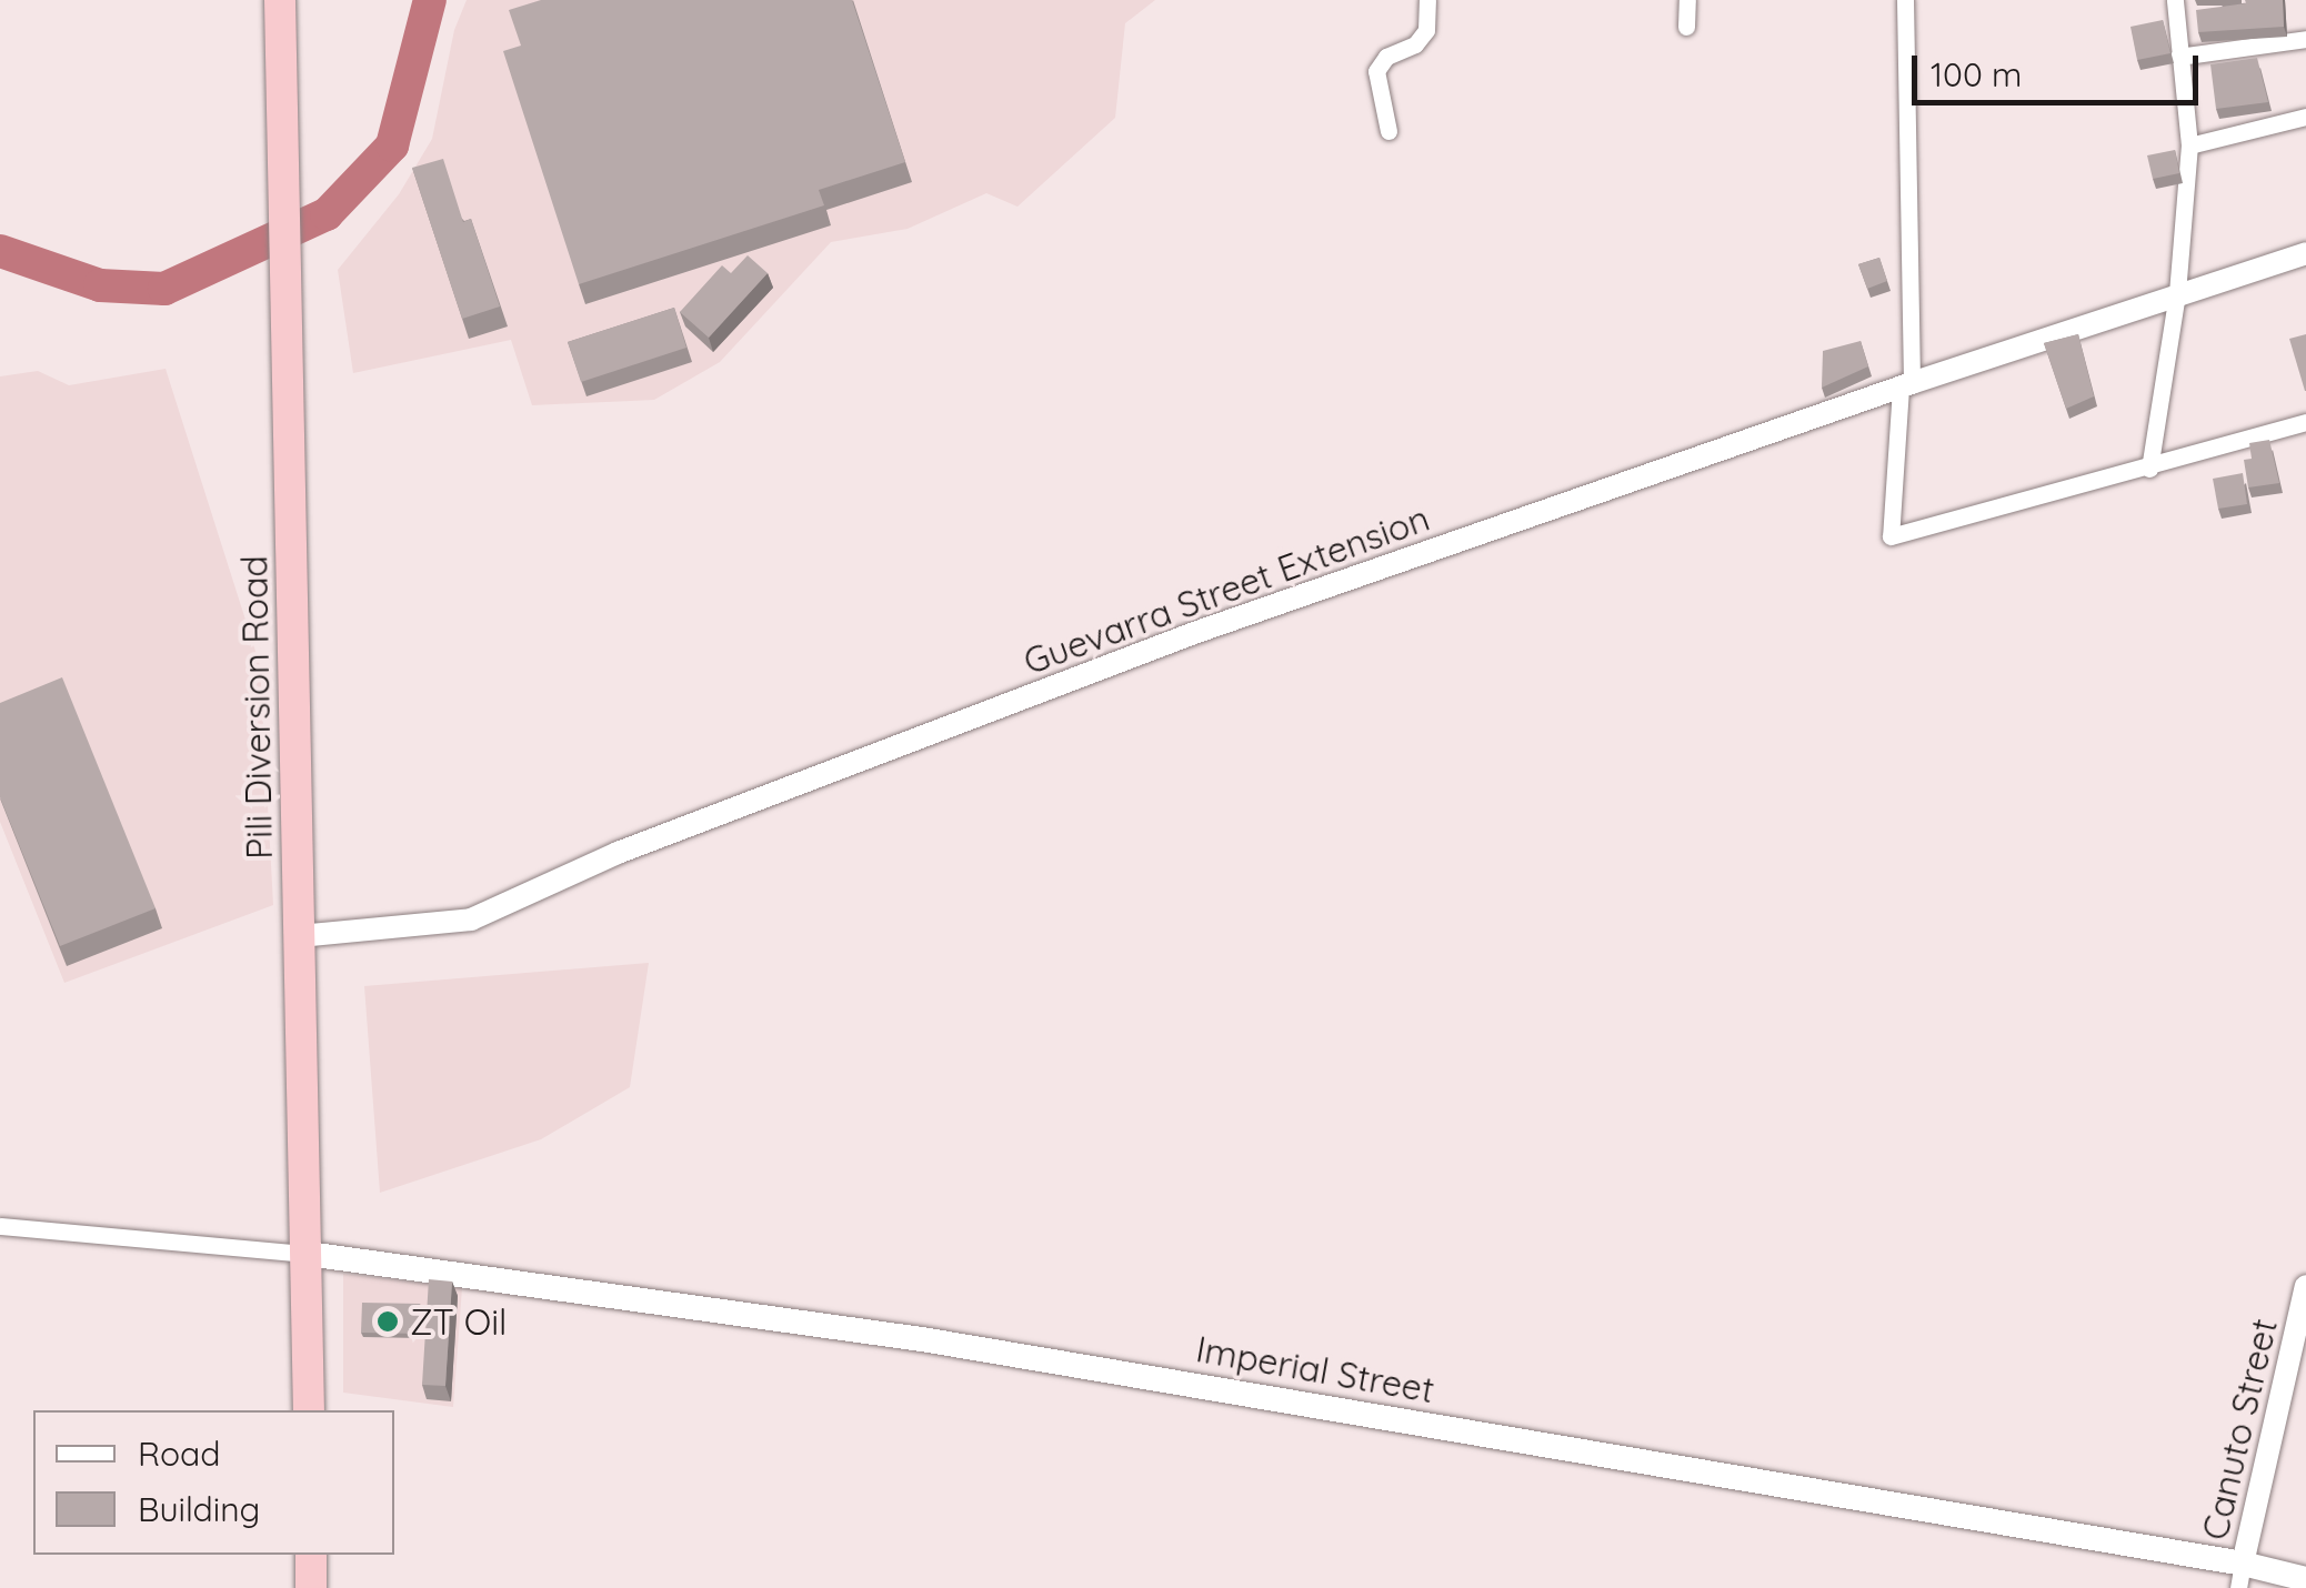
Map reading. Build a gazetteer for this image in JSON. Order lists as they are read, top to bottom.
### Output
{
  "streets": {
    "highway": ["Pili Diversion Road"],
    "main road": ["Imperial Street"],
    "street": ["Guevarra Street Extension", "Canuto Street"]
  },
  "crossings": [
    ["Guevarra Street Extension", "Pili Diversion Road"],
    ["Pili Diversion Road", "Imperial Street"],
    ["Imperial Street", "Canuto Street"]
  ],
  "places": ["ZT Oil"],
  "legend": ["Road", "Building"],
  "scale_bar": "100 m"
}
